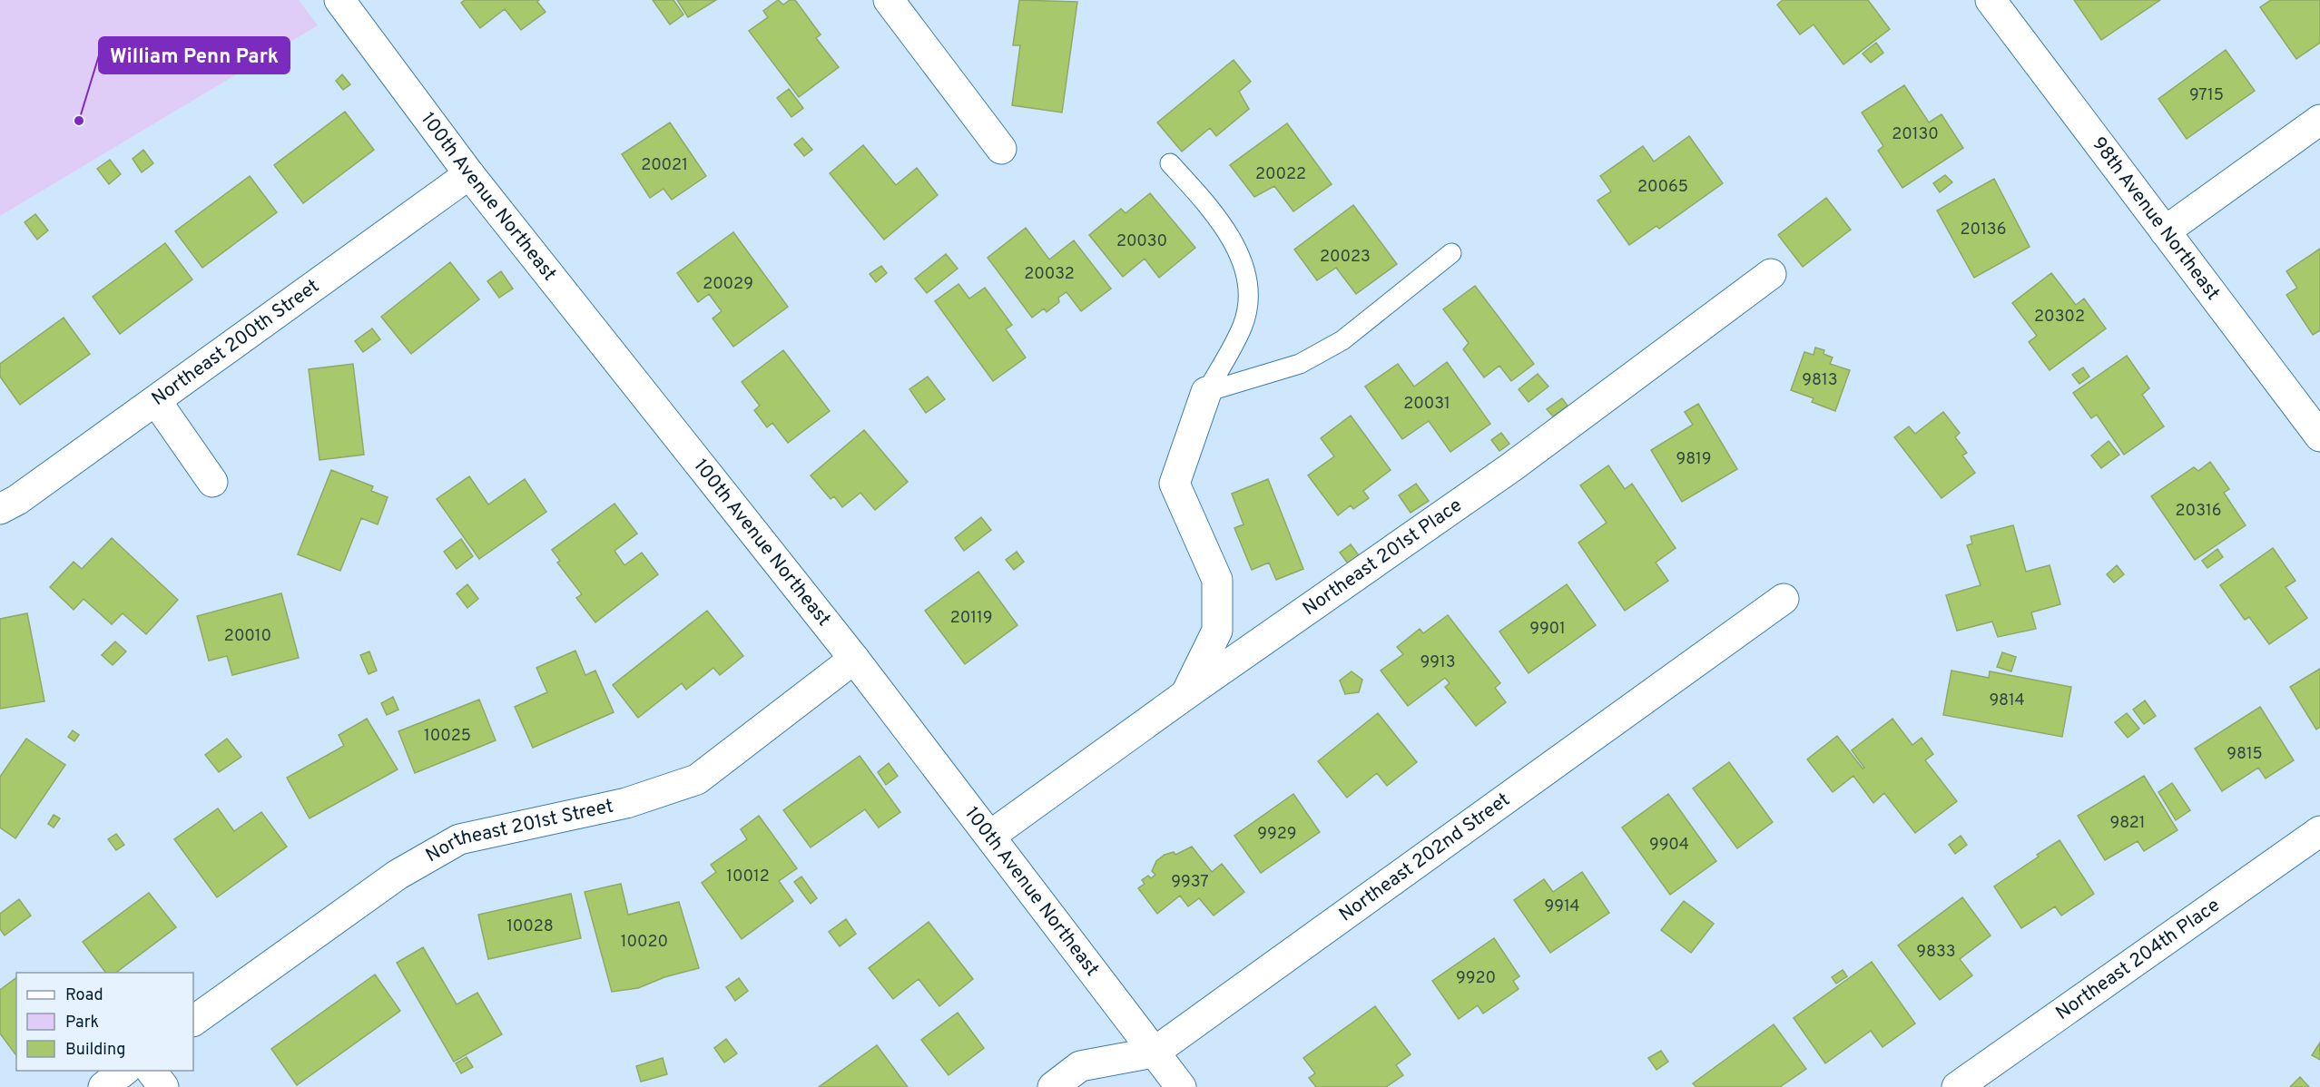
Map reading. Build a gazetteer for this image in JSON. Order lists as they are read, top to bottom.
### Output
{
  "streets": {
    "street": [
      "100th Avenue Northeast",
      "98th Avenue Northeast",
      "Northeast 200th Street",
      "Northeast 201st Place",
      "Northeast 201st Street",
      "Northeast 202nd Street",
      "Northeast 204th Place"
    ]
  },
  "crossings": [
    ["100th Avenue Northeast", "Northeast 200th Street"],
    ["100th Avenue Northeast", "Northeast 201st Place"],
    ["100th Avenue Northeast", "Northeast 201st Street"],
    ["100th Avenue Northeast", "Northeast 202nd Street"]
  ],
  "places": ["William Penn Park"],
  "house_numbers": [
    "9715",
    "20130",
    "20021",
    "20022",
    "20065",
    "20136",
    "20030",
    "20023",
    "20032",
    "20029",
    "20302",
    "9813",
    "20031",
    "9819",
    "20316",
    "20119",
    "9901",
    "20010",
    "9913",
    "9814",
    "10025",
    "9815",
    "9821",
    "9929",
    "9904",
    "10012",
    "9937",
    "9914",
    "10028",
    "10020",
    "9833",
    "9920"
  ],
  "legend": ["Road", "Park", "Building"]
}
